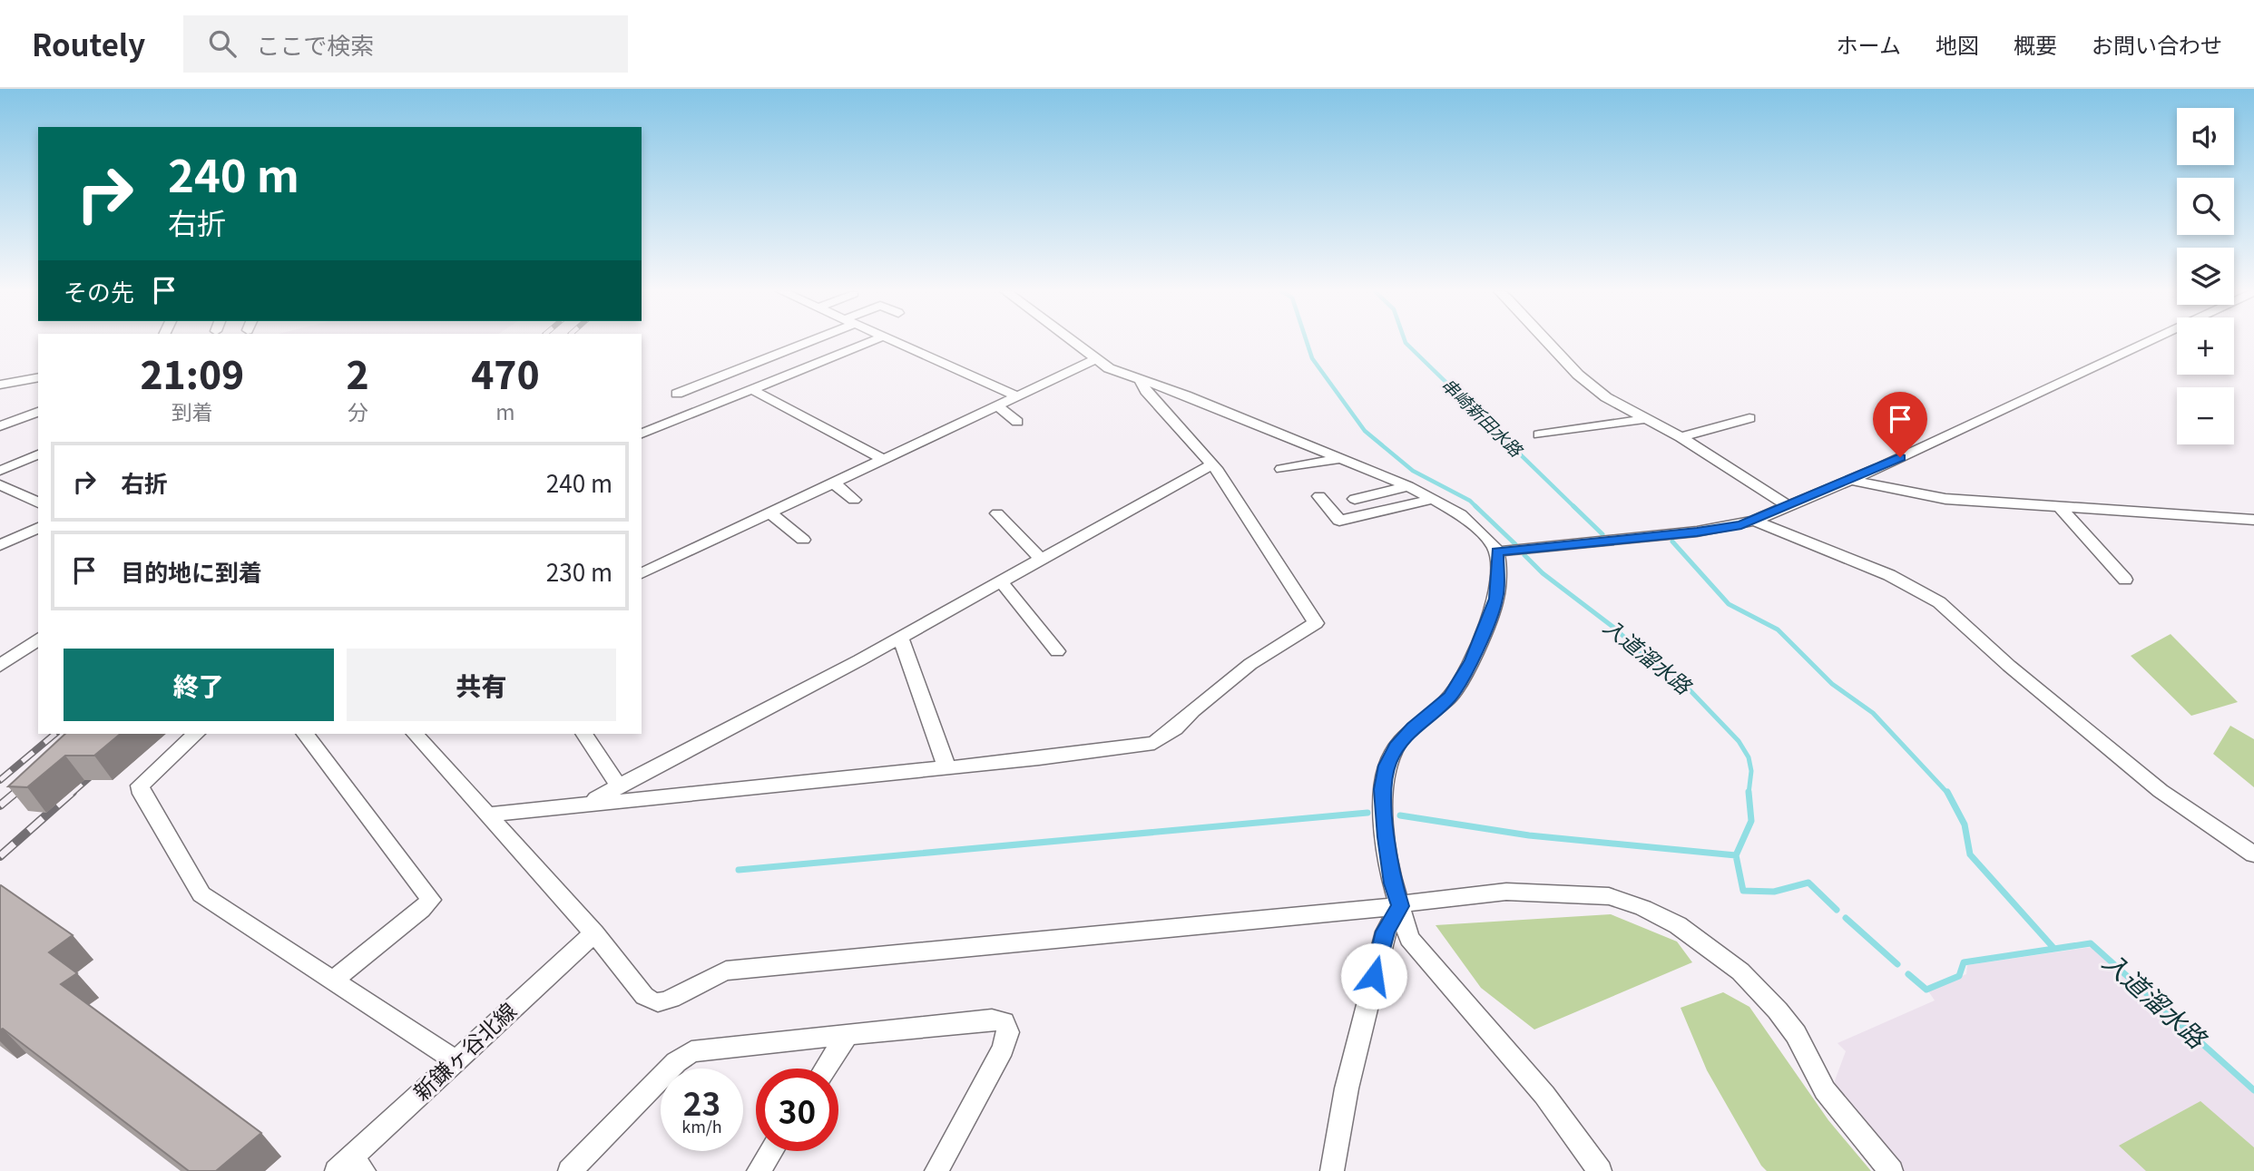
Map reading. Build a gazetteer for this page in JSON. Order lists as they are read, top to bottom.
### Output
{
  "streets": {
    "street": ["新鎌ヶ谷北線"]
  },
  "water": ["串崎新田水路", "入道溜水路"],
  "page": {
    "header": "Routely",
    "search": "ここで検索",
    "nav": [
      "ホーム",
      "地図",
      "概要",
      "お問い合わせ"
    ],
    "map_buttons": ["+", "−"],
    "turn": ["240 m", "右折"],
    "then": "その先",
    "eta": [
      "21:09",
      "到着",
      "2",
      "分",
      "470",
      "m"
    ],
    "list": [
      {
        "name": "右折",
        "value": "240 m"
      },
      {
        "name": "目的地に到着",
        "value": "230 m"
      }
    ],
    "buttons": ["終了", "共有"],
    "speed": "23 km/h",
    "limit": "30"
  }
}
